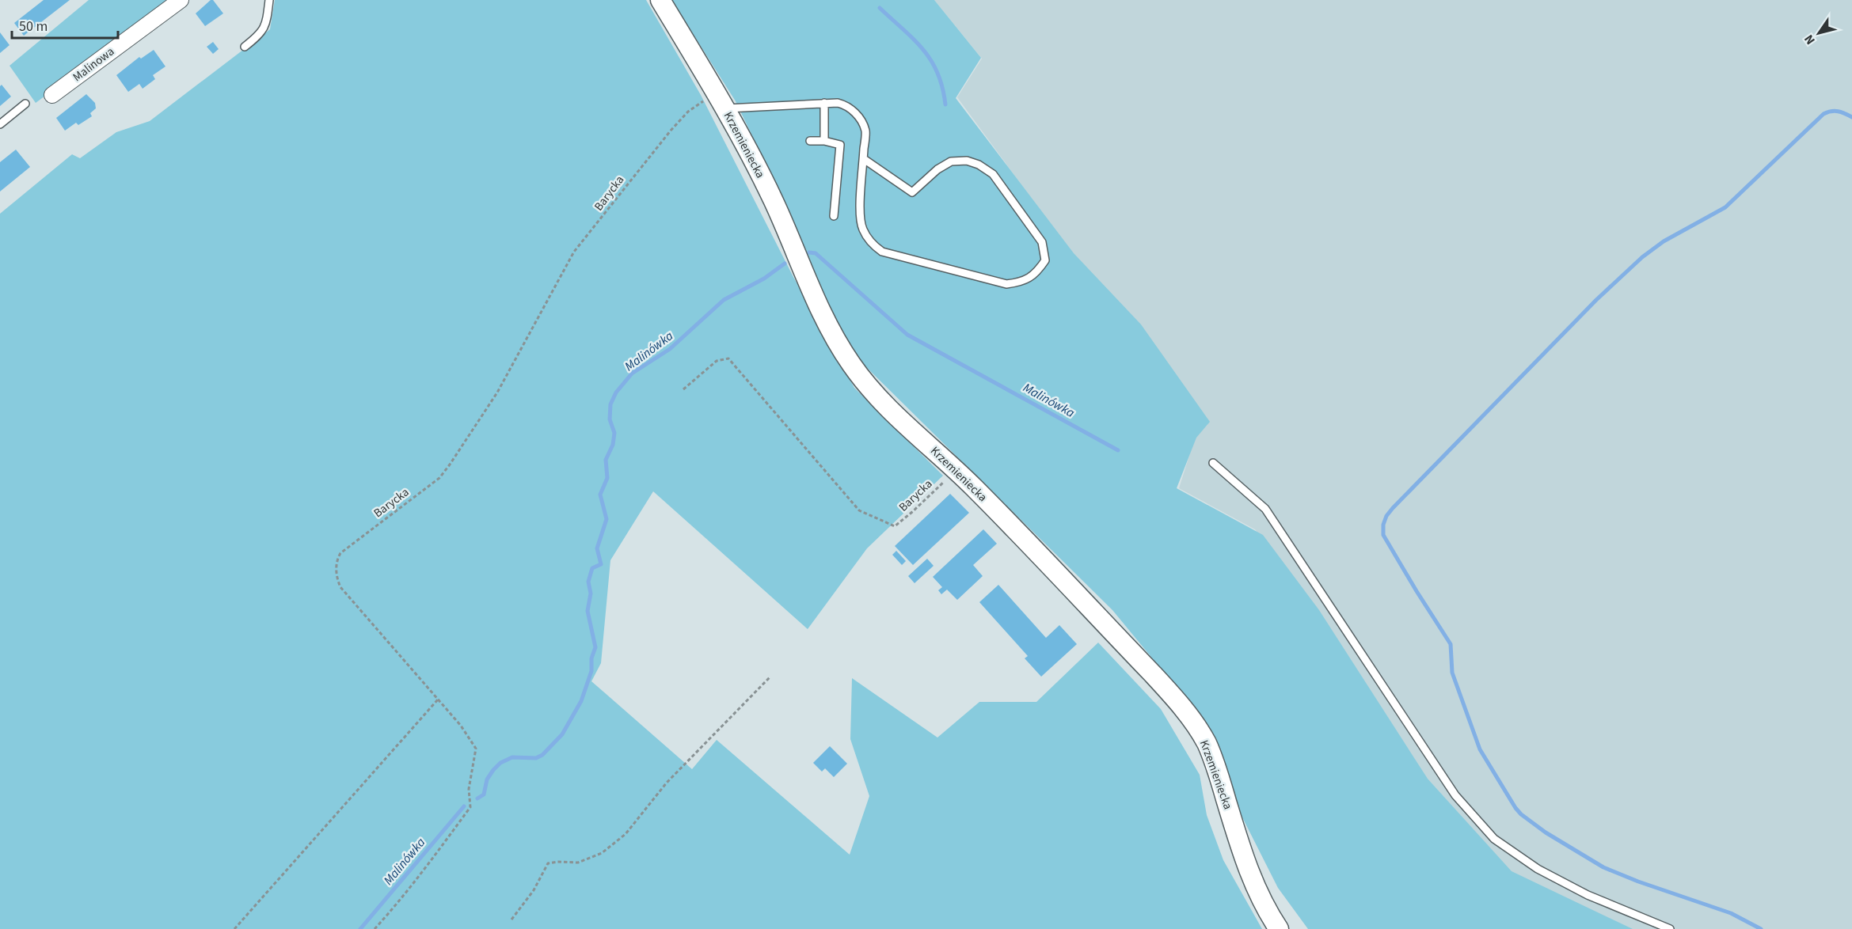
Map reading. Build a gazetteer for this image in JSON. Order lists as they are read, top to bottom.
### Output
{
  "streets": {
    "street": ["Malinowa", "Krzemieniecka"],
    "path": ["Barycka"]
  },
  "crossings": [
    ["Krzemieniecka", "Barycka"]
  ],
  "water": ["Malinówka"],
  "scale_bar": "50 m",
  "north": "bottom left"
}
